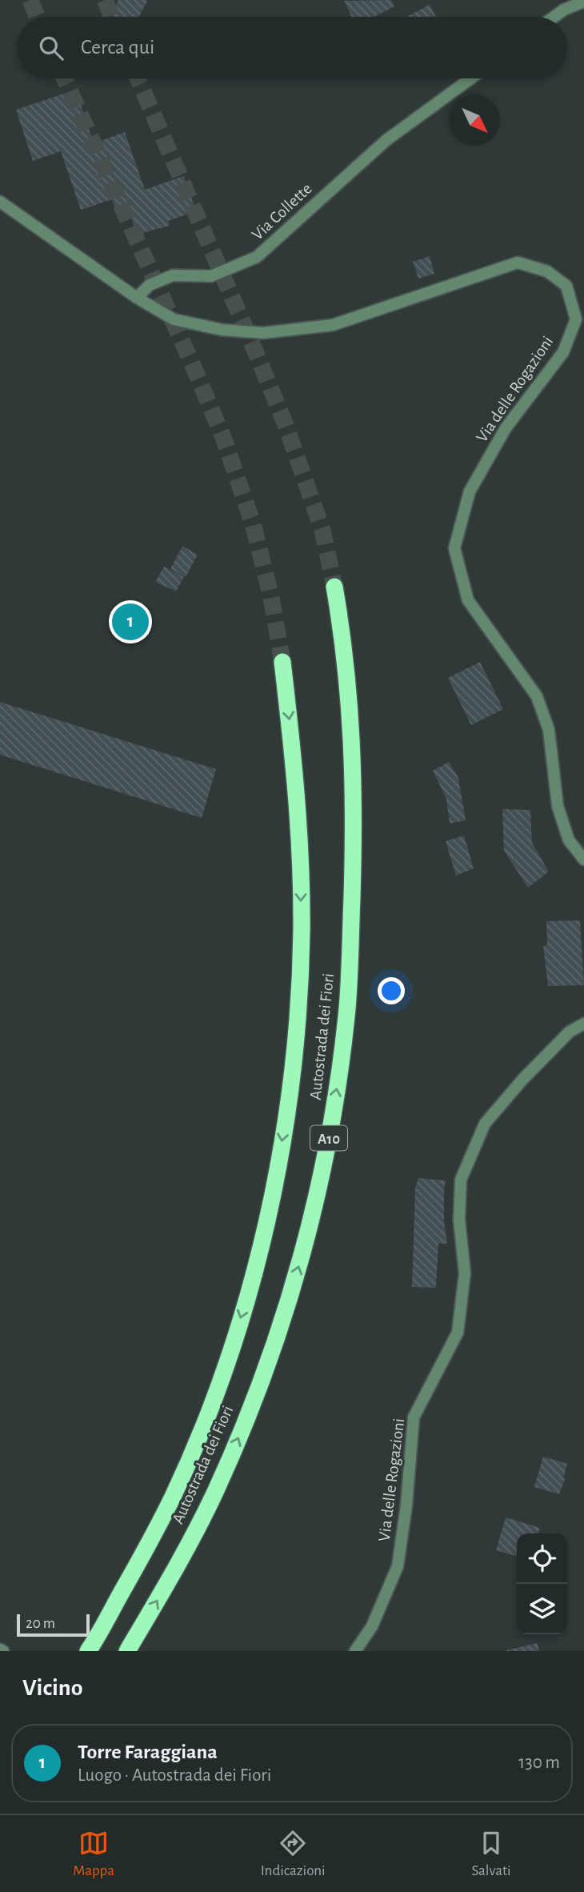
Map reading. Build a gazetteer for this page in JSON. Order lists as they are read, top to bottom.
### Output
{
  "streets": {
    "highway": ["Autostrada dei Fiori", "A10"],
    "street": ["Via Collette", "Via delle Rogazioni"]
  },
  "crossings": [
    ["Via Collette", "Via delle Rogazioni"]
  ],
  "scale_bar": "20 m",
  "north": "bottom right",
  "page": {
    "search": "Cerca qui",
    "pins": "1",
    "scale": "20 m",
    "heading": "Vicino",
    "list": [
      {
        "mark": "1",
        "name": "Torre Faraggiana",
        "note": "Luogo · Autostrada dei Fiori",
        "value": "130 m"
      }
    ],
    "nav": ["Mappa", "Indicazioni", "Salvati"]
  }
}
